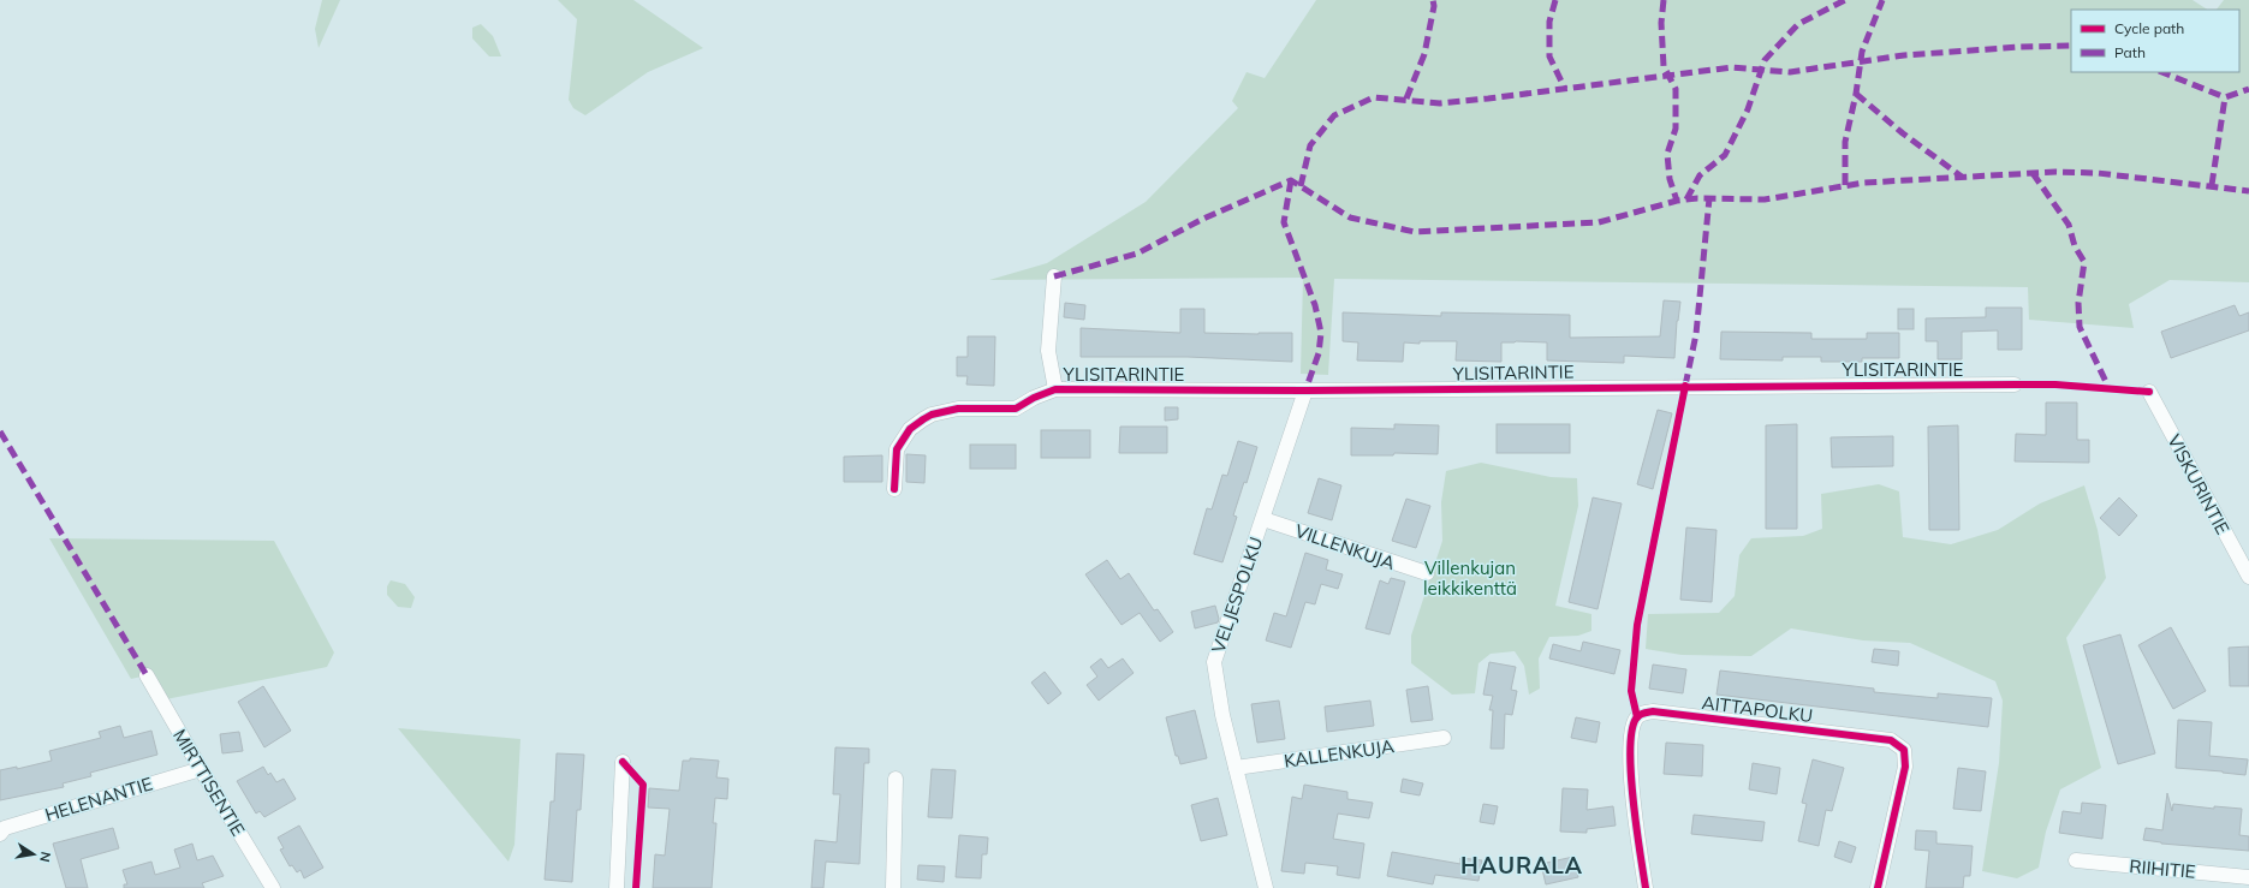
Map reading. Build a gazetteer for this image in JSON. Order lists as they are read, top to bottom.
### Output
{
  "streets": {
    "street": [
      "YLISITARINTIE",
      "VISKURINTIE",
      "VILLENKUJA",
      "VELJESPOLKU",
      "AITTAPOLKU",
      "KALLENKUJA",
      "MIRTTISENTIE",
      "HELENANTIE",
      "RIIHITIE"
    ]
  },
  "crossings": [
    ["YLISITARINTIE", "VELJESPOLKU"],
    ["VILLENKUJA", "VELJESPOLKU"],
    ["VELJESPOLKU", "KALLENKUJA"],
    ["MIRTTISENTIE", "HELENANTIE"]
  ],
  "districts": ["HAURALA"],
  "parks": ["Villenkujan leikkikenttä"],
  "legend": ["Cycle path", "Path"],
  "north": "right"
}
